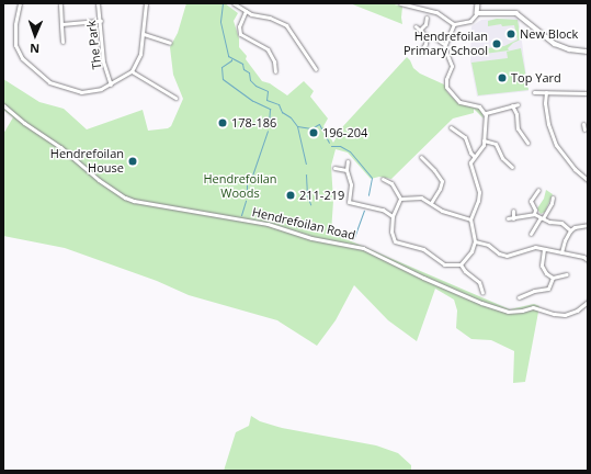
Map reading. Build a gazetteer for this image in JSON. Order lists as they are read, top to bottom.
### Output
{
  "streets": {
    "street": ["The Park", "Hendrefoilan Road"]
  },
  "parks": ["Hendrefoilan Woods"],
  "places": [
    "New Block",
    "Hendrefoilan Primary School",
    "Top Yard",
    "178-186",
    "196-204",
    "Hendrefoilan House",
    "211-219"
  ],
  "north": "bottom"
}
